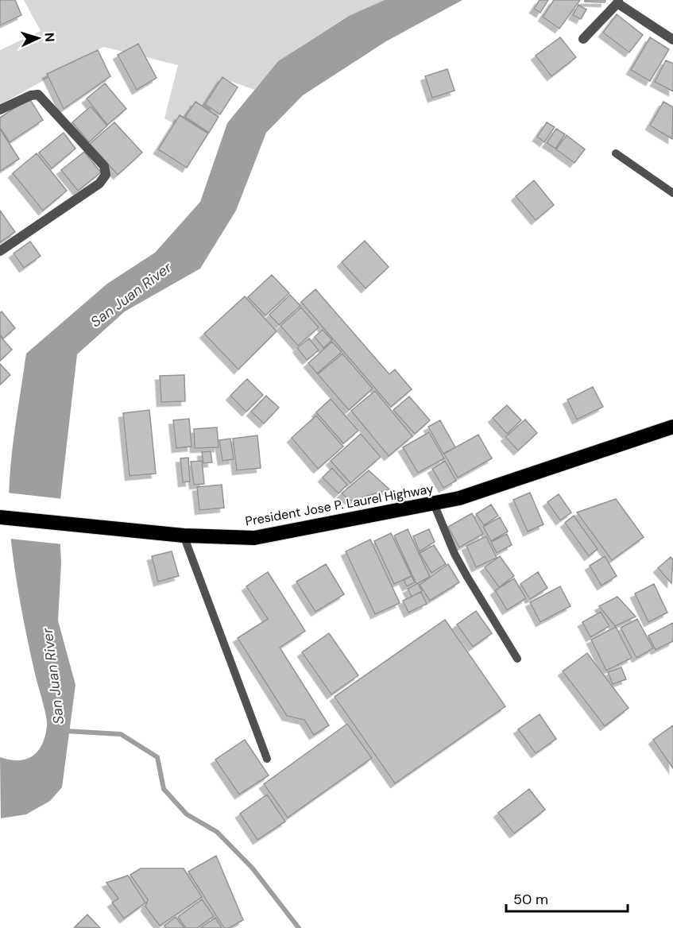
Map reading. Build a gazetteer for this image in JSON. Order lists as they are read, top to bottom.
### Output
{
  "streets": {
    "highway": ["President Jose P. Laurel Highway"]
  },
  "water": ["San Juan River"],
  "scale_bar": "50 m",
  "north": "right"
}
